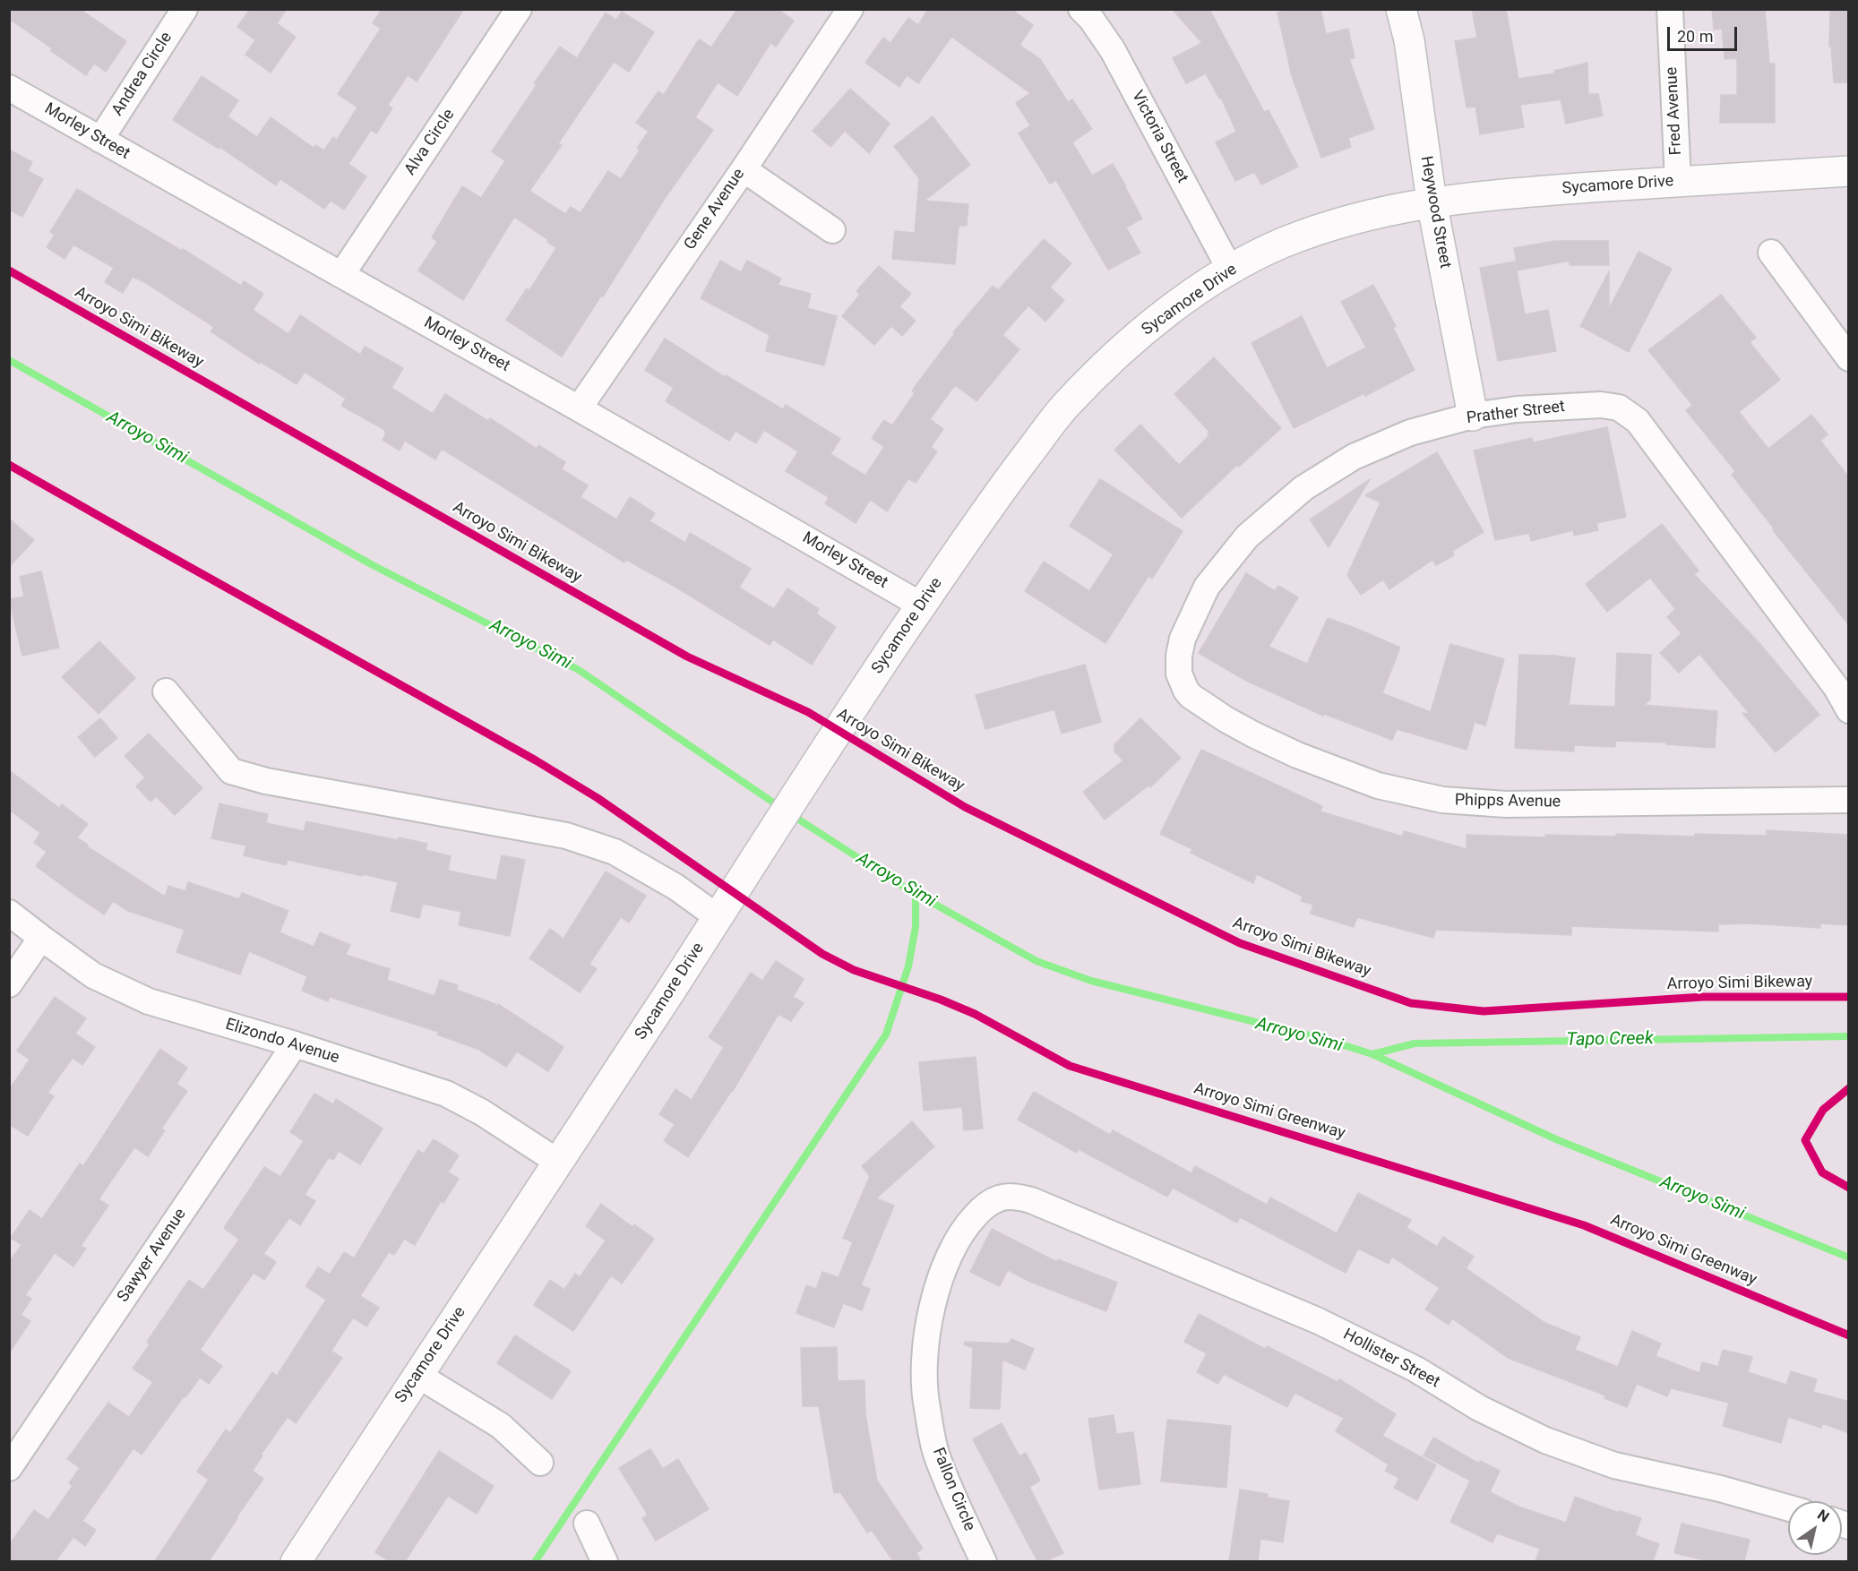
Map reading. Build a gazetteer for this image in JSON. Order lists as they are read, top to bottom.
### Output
{
  "streets": {
    "main road": ["Sycamore Drive", "Heywood Street"],
    "street": [
      "Andrea Circle",
      "Fred Avenue",
      "Morley Street",
      "Victoria Street",
      "Alva Circle",
      "Gene Avenue",
      "Prather Street",
      "Phipps Avenue",
      "Elizondo Avenue",
      "Sawyer Avenue",
      "Hollister Street",
      "Fallon Circle"
    ],
    "cycle path": ["Arroyo Simi Bikeway", "Arroyo Simi Greenway"]
  },
  "crossings": [
    ["Andrea Circle", "Morley Street"],
    ["Fred Avenue", "Sycamore Drive"],
    ["Morley Street", "Alva Circle"],
    ["Morley Street", "Sycamore Drive"],
    ["Morley Street", "Gene Avenue"],
    ["Victoria Street", "Sycamore Drive"],
    ["Sycamore Drive", "Heywood Street"],
    ["Sycamore Drive", "Elizondo Avenue"],
    ["Heywood Street", "Prather Street"],
    ["Prather Street", "Phipps Avenue"],
    ["Elizondo Avenue", "Sawyer Avenue"],
    ["Hollister Street", "Fallon Circle"]
  ],
  "water": ["Arroyo Simi", "Tapo Creek"],
  "scale_bar": "20 m",
  "north": "top right"
}
